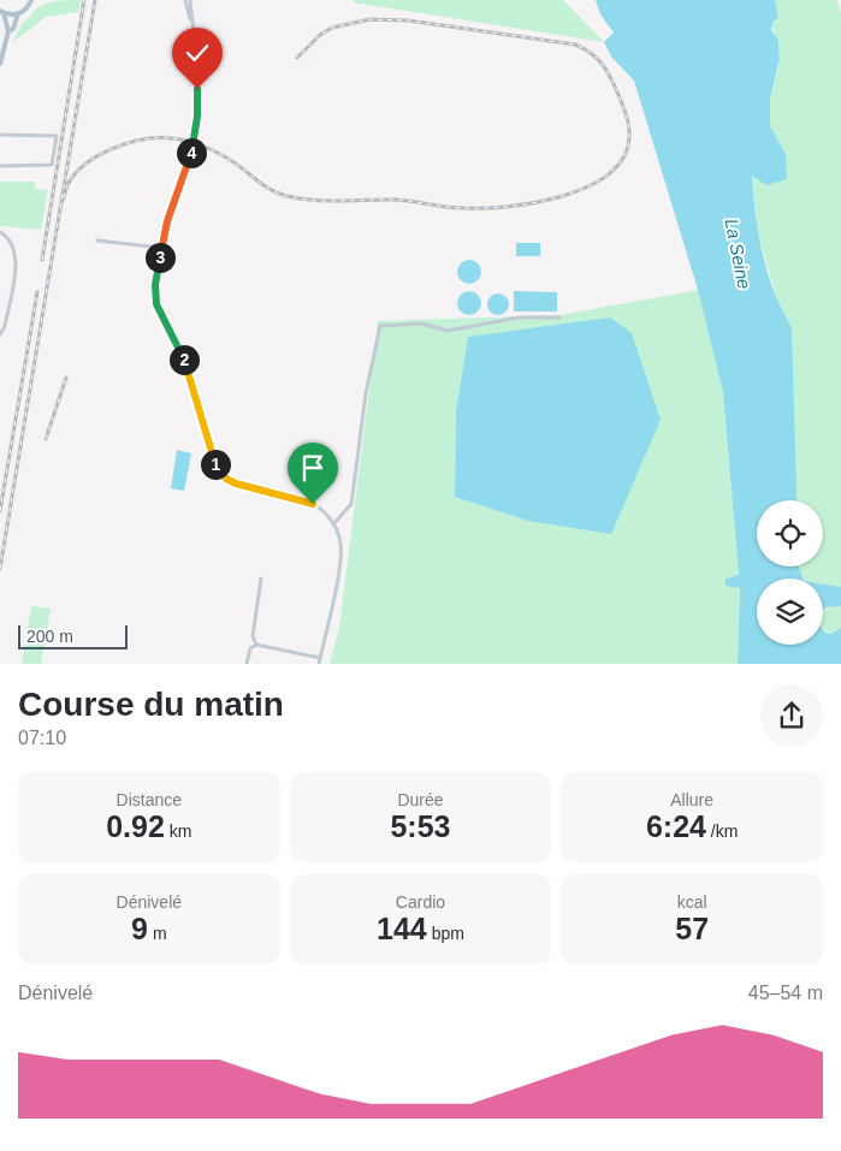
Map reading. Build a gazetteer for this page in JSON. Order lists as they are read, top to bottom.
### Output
{
  "water": ["La Seine"],
  "scale_bar": "200 m",
  "page": {
    "pins": [
      "4",
      "3",
      "2",
      "1"
    ],
    "scale": "200 m",
    "heading": ["Course du matin", "07:10"],
    "stats": [
      ["Distance", "0.92 km"],
      ["Durée", "5:53"],
      ["Allure", "6:24 /km"],
      ["Dénivelé", "9 m"],
      ["Cardio", "144 bpm"],
      ["kcal", "57"]
    ],
    "chart": ["Dénivelé", "45–54 m"]
  }
}
